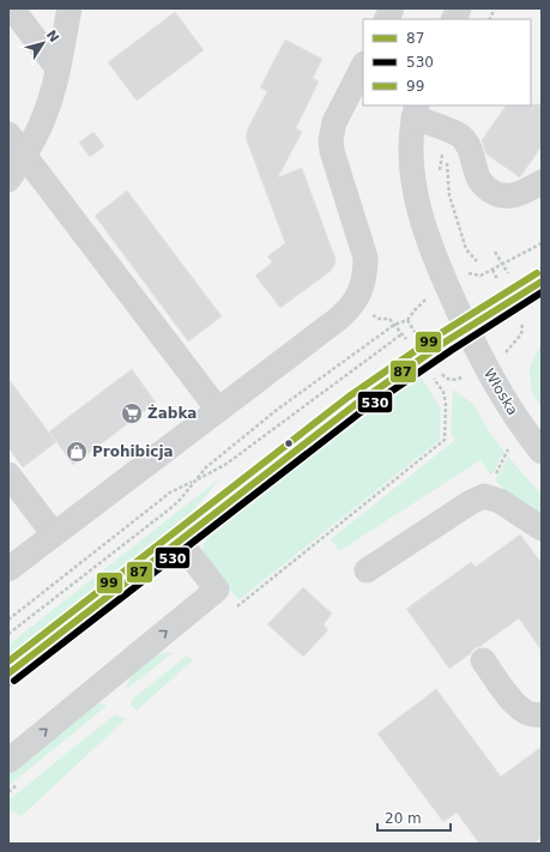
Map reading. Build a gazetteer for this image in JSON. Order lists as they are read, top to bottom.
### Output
{
  "streets": {
    "street": ["Włoska"]
  },
  "places": {
    "supermarket": ["Żabka"],
    "shop": ["Prohibicja"]
  },
  "lines": ["transit line 99", "transit line 87", "transit line 530"],
  "legend": ["87", "530", "99"],
  "scale_bar": "20 m",
  "north": "top right"
}
